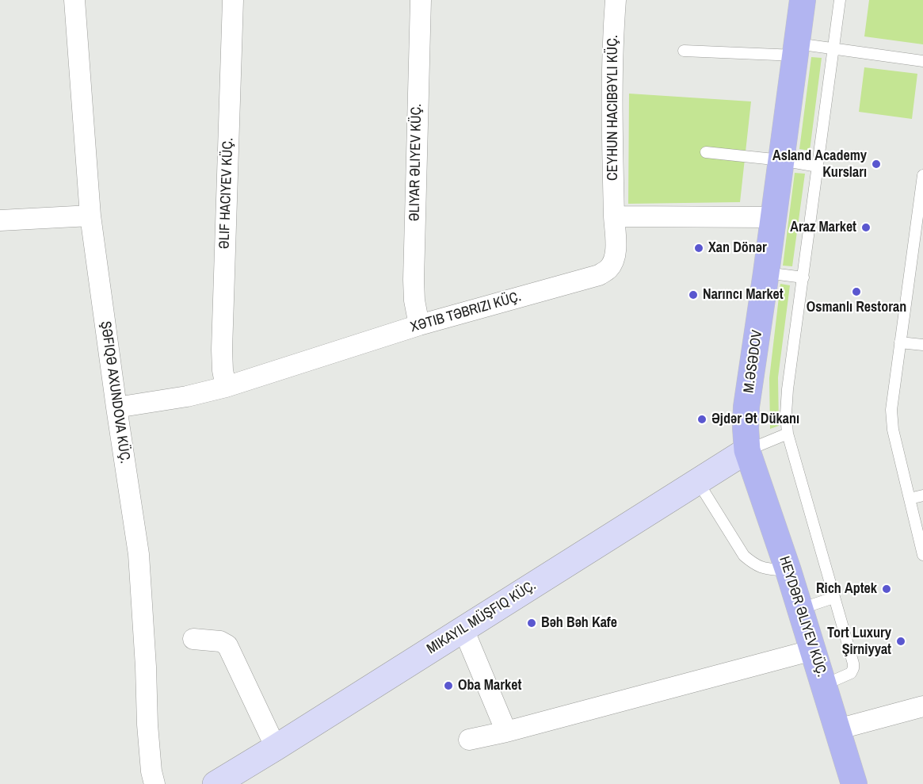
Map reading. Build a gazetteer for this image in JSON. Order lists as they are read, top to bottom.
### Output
{
  "streets": {
    "main road": ["M.ƏSƏDOV", "HEYDƏR ƏLIYEV KÜÇ."],
    "street": ["ƏLIYAR ƏLIYEV KÜÇ.", "XƏTIB TƏBRIZI KÜÇ.", "ŞƏFIQƏ AXUNDOVA KÜÇ."]
  },
  "crossings": [
    ["ƏLIYAR ƏLIYEV KÜÇ.", "XƏTIB TƏBRIZI KÜÇ."],
    ["XƏTIB TƏBRIZI KÜÇ.", "ŞƏFIQƏ AXUNDOVA KÜÇ."],
    ["M.ƏSƏDOV", "HEYDƏR ƏLIYEV KÜÇ."]
  ],
  "places": [
    "Asland Academy Kursları",
    "Araz Market",
    "Xan Dönər",
    "Osmanlı Restoran",
    "Narıncı Market",
    "Əjdər Ət Dükanı",
    "Rich Aptek",
    "Bəh Bəh Kafe",
    "Tort Luxury Şirniyyat",
    "Oba Market"
  ]
}
